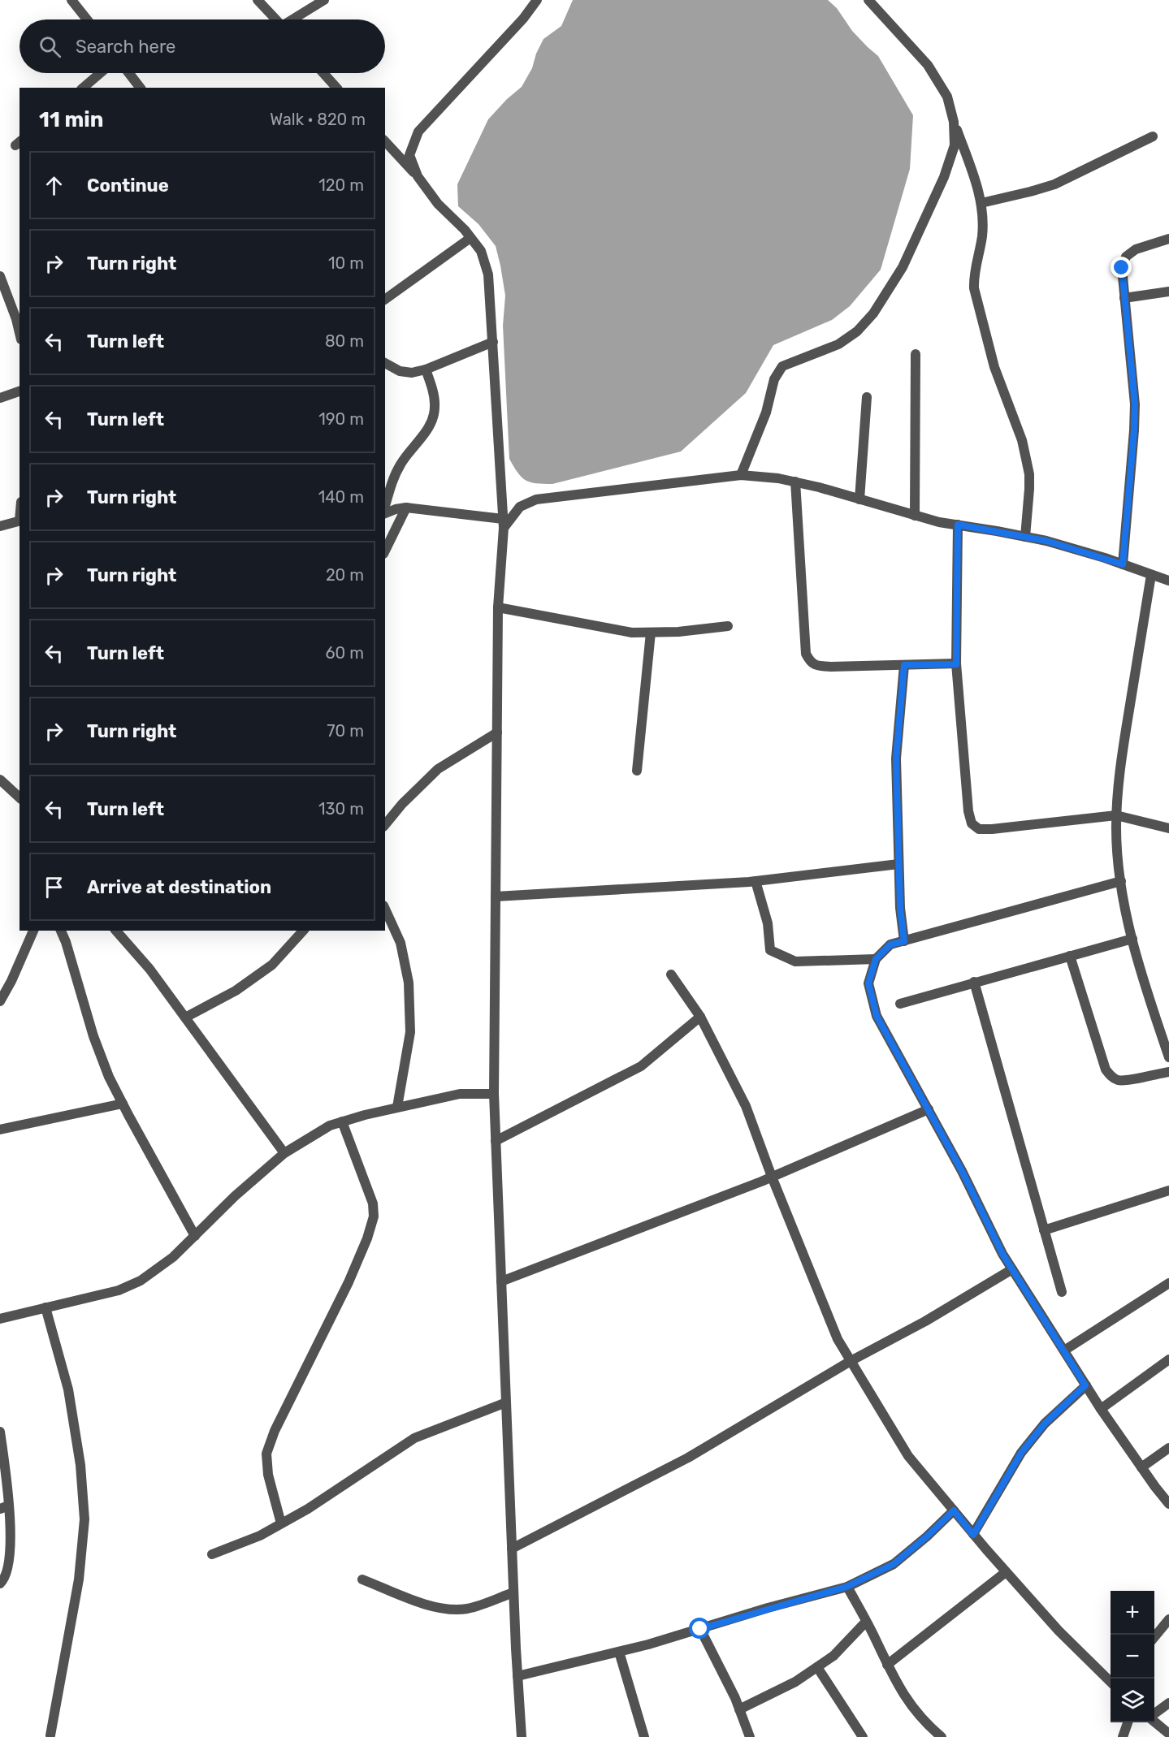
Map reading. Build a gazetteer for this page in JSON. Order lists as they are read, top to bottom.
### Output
{
  "page": {
    "search": "Search here",
    "heading": ["11 min", "Walk · 820 m"],
    "list": [
      ["Continue", "120 m"],
      ["Turn right", "10 m"],
      ["Turn left", "80 m"],
      ["Turn left", "190 m"],
      ["Turn right", "140 m"],
      ["Turn right", "20 m"],
      ["Turn left", "60 m"],
      ["Turn right", "70 m"],
      ["Turn left", "130 m"],
      "Arrive at destination"
    ],
    "map_buttons": ["+", "−"]
  }
}
